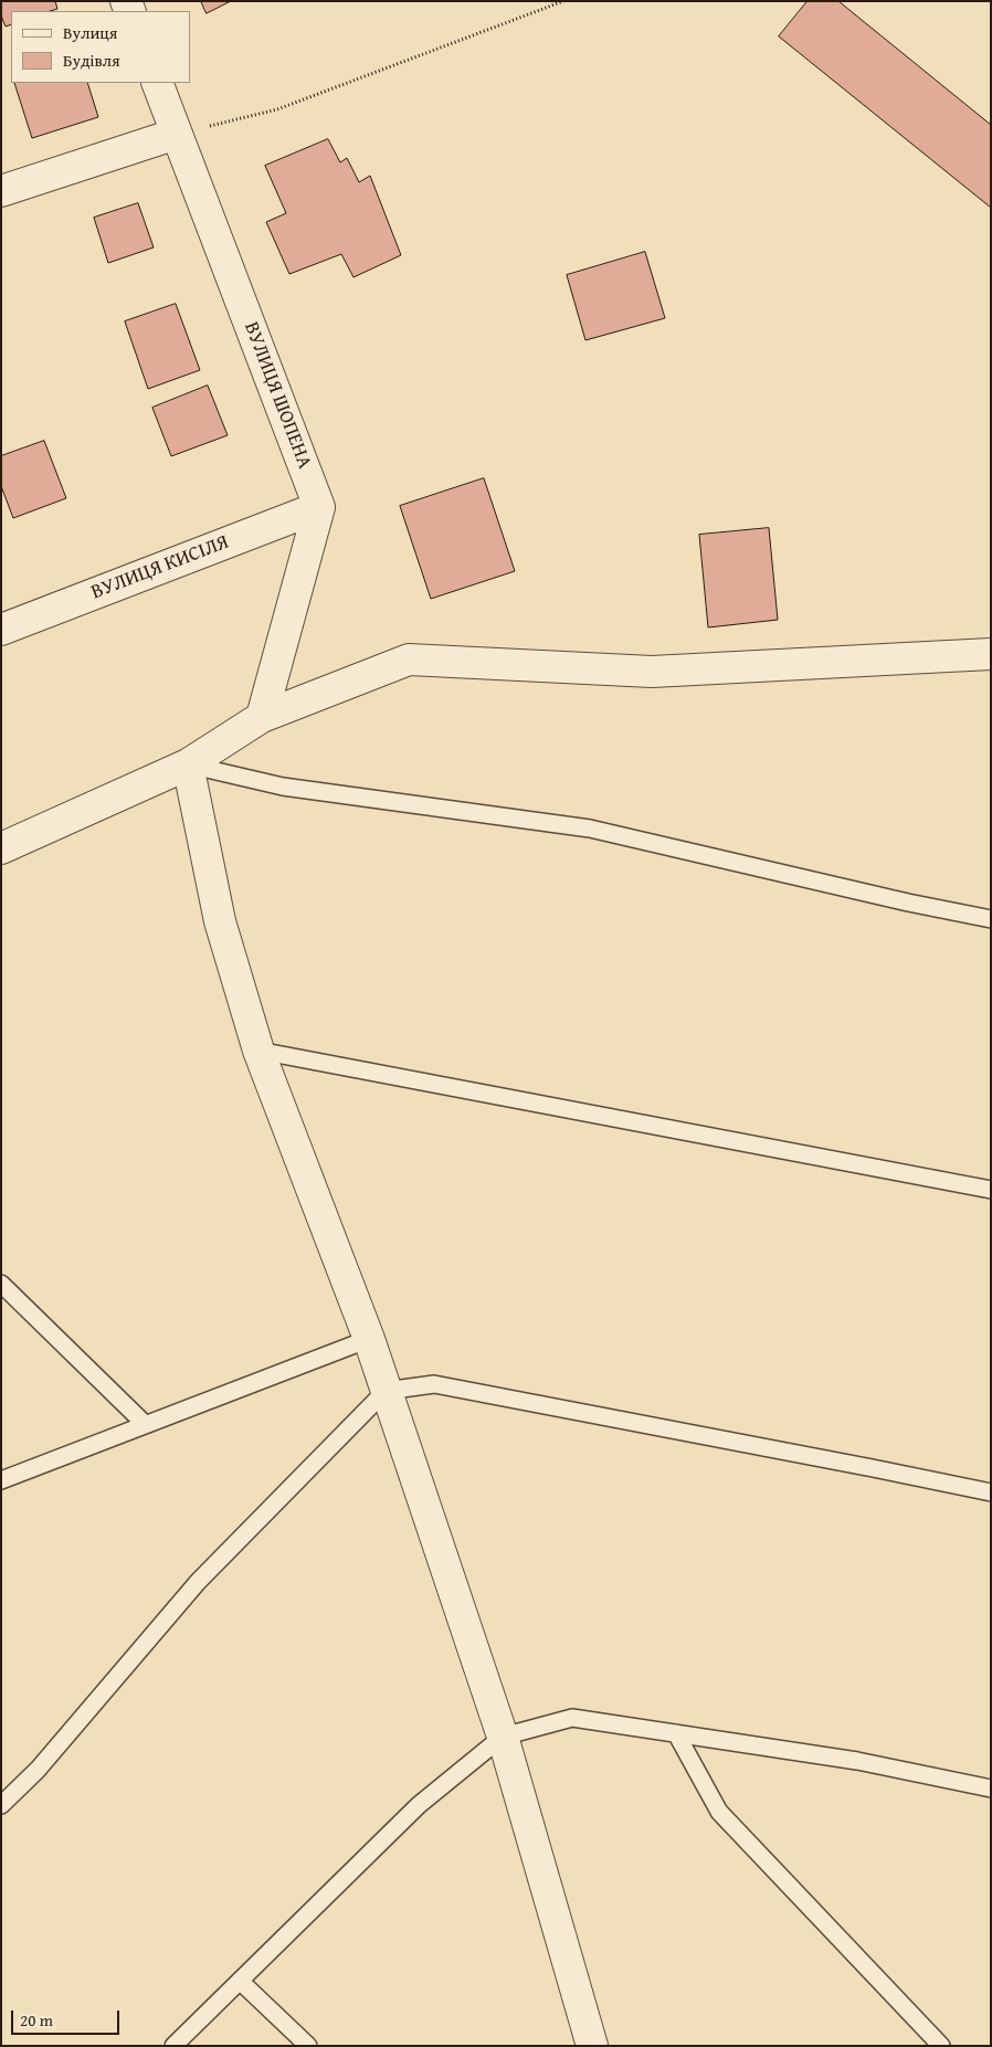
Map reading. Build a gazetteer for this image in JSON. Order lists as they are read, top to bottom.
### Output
{
  "streets": {
    "street": ["ВУЛИЦЯ ШОПЕНА", "ВУЛИЦЯ КИСІЛЯ"]
  },
  "crossings": [
    ["ВУЛИЦЯ ШОПЕНА", "ВУЛИЦЯ КИСІЛЯ"]
  ],
  "legend": ["Вулиця", "Будівля"],
  "scale_bar": "20 m"
}
